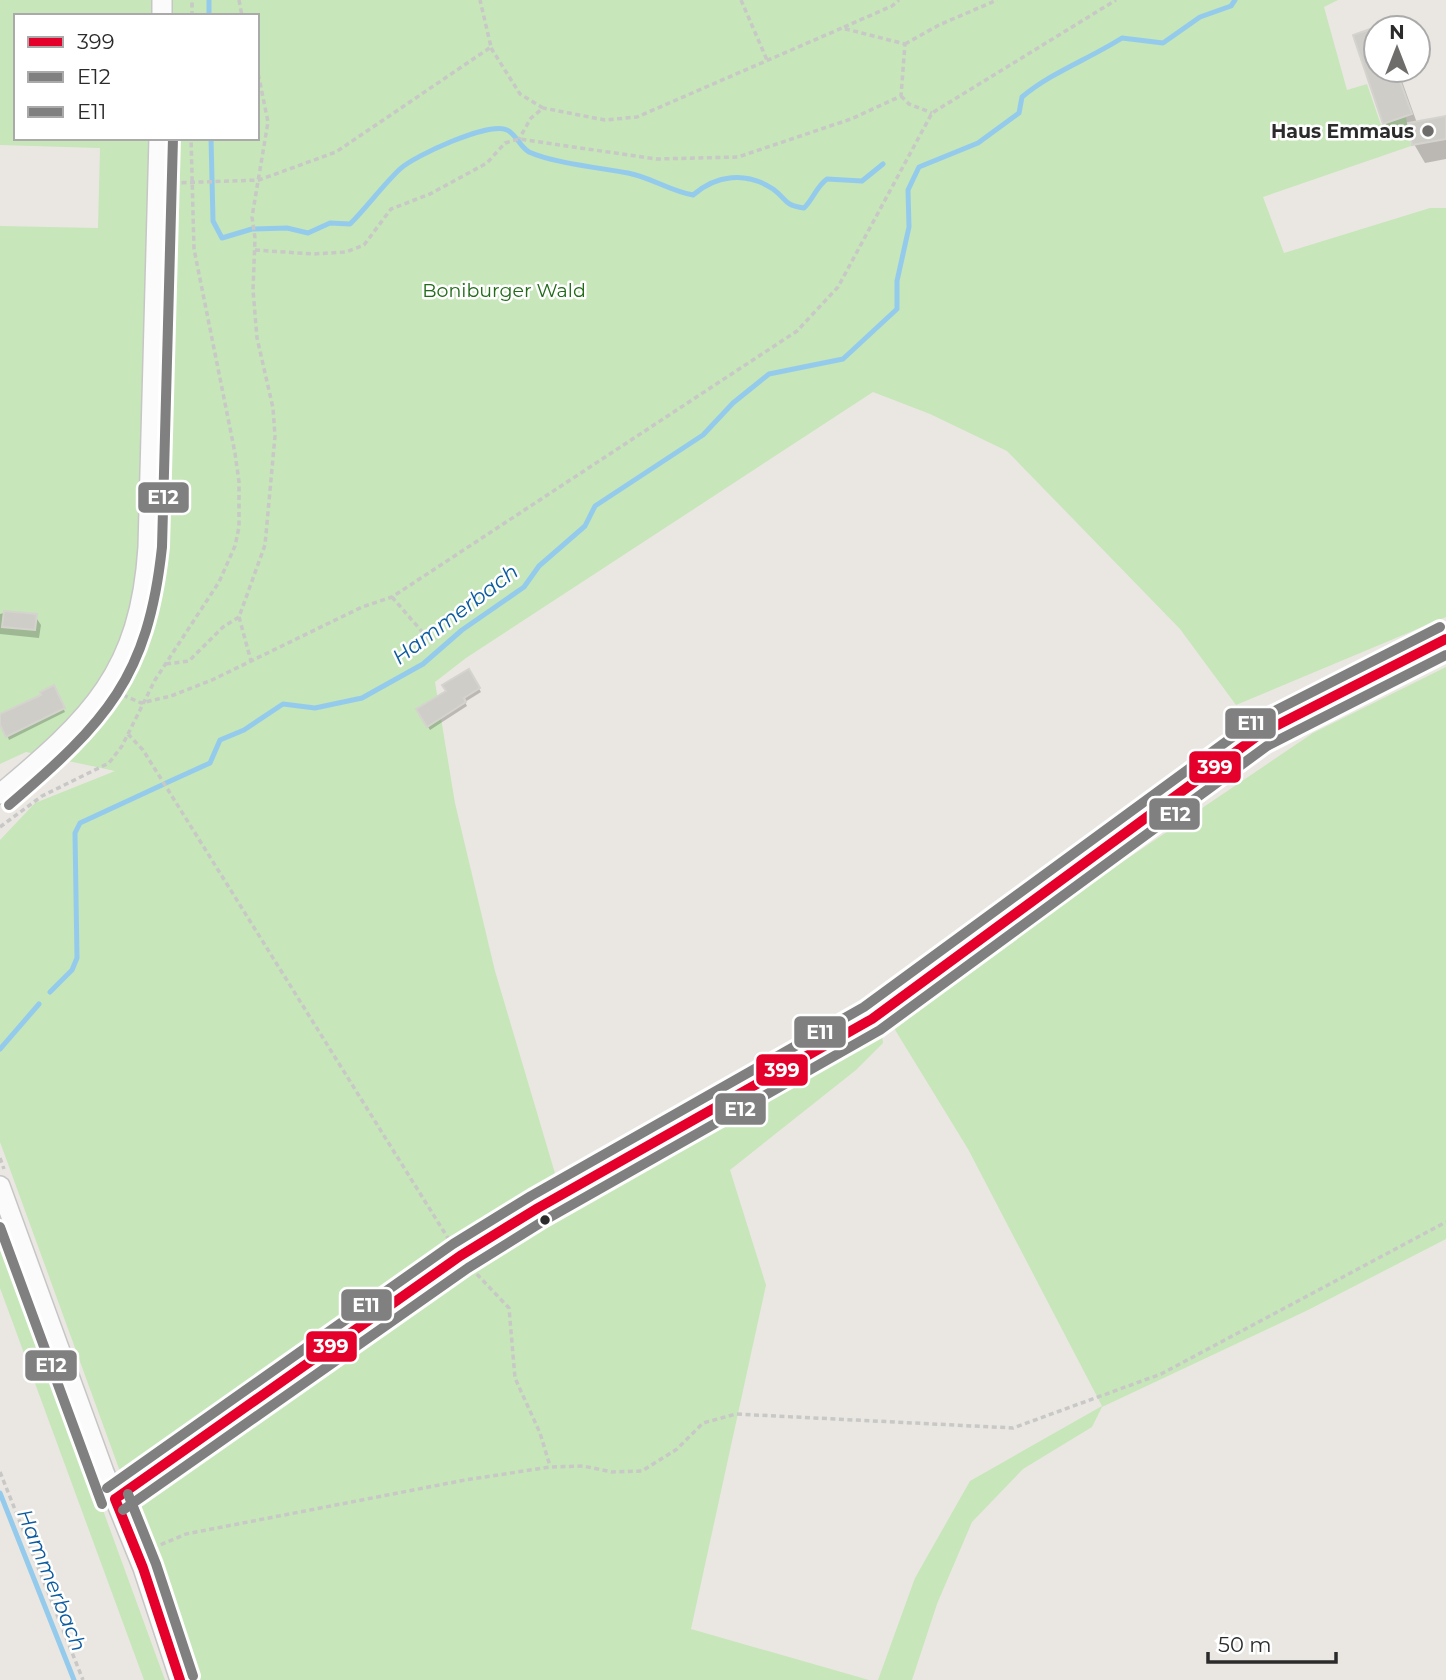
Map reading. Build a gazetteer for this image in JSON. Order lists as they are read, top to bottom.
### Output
{
  "water": ["Hammerbach"],
  "parks": ["Boniburger Wald"],
  "places": ["Haus Emmaus"],
  "lines": ["transit line E12", "transit line E11", "transit line 399"],
  "legend": ["399", "E12", "E11"],
  "scale_bar": "50 m",
  "north": "top"
}
